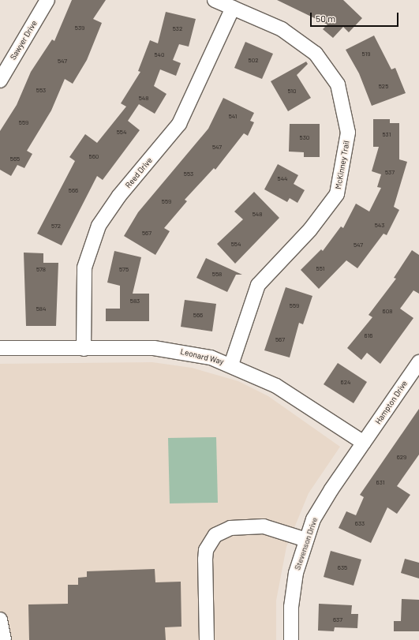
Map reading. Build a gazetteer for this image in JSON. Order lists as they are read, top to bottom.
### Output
{
  "streets": {
    "street": [
      "Sawyer Drive",
      "McKinney Trail",
      "Reed Drive",
      "Leonard Way",
      "Hampton Drive",
      "Stevenson Drive"
    ]
  },
  "crossings": [
    ["McKinney Trail", "Reed Drive"],
    ["McKinney Trail", "Leonard Way"],
    ["Reed Drive", "Leonard Way"],
    ["Leonard Way", "Hampton Drive"],
    ["Leonard Way", "Stevenson Drive"],
    ["Hampton Drive", "Stevenson Drive"]
  ],
  "house_numbers": [
    "539",
    "532",
    "519",
    "540",
    "502",
    "547",
    "525",
    "553",
    "510",
    "548",
    "541",
    "559",
    "554",
    "531",
    "530",
    "547",
    "560",
    "565",
    "537",
    "553",
    "544",
    "566",
    "559",
    "548",
    "543",
    "572",
    "567",
    "554",
    "547",
    "551",
    "578",
    "575",
    "558",
    "583",
    "559",
    "584",
    "608",
    "566",
    "616",
    "567",
    "624",
    "629",
    "631",
    "633",
    "635",
    "637"
  ],
  "scale_bar": "50 m"
}
